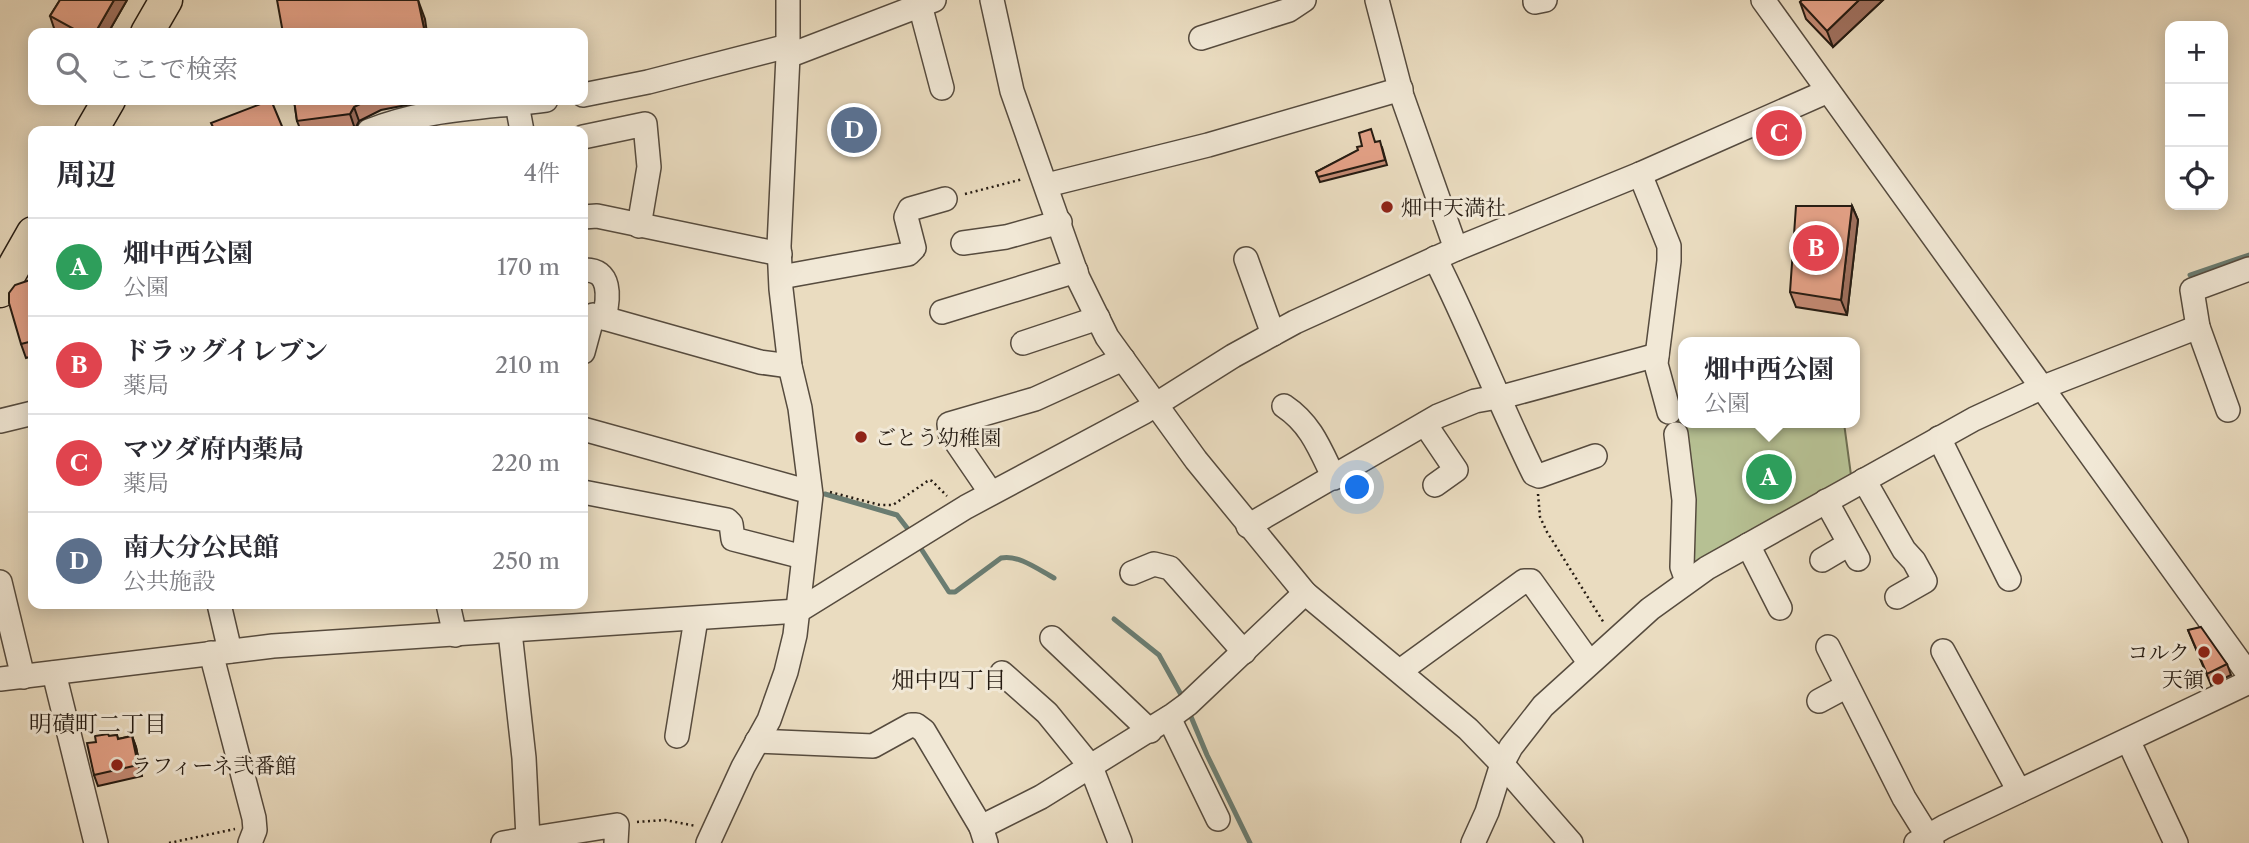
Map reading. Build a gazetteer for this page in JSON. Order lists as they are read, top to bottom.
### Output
{
  "districts": ["畑中四丁目", "明磧町二丁目"],
  "places": [
    "畑中天満社",
    "ごとう幼稚園",
    "コルク",
    "天領",
    "ラフィーネ弐番館"
  ],
  "page": {
    "map_buttons": ["+", "−"],
    "search": "ここで検索",
    "pins": [
      "D",
      "C",
      "B",
      "A"
    ],
    "heading": ["周辺", "4件"],
    "list": [
      {
        "mark": "A",
        "name": "畑中西公園",
        "note": "公園",
        "value": "170 m"
      },
      {
        "mark": "B",
        "name": "ドラッグイレブン",
        "note": "薬局",
        "value": "210 m"
      },
      {
        "mark": "C",
        "name": "マツダ府内薬局",
        "note": "薬局",
        "value": "220 m"
      },
      {
        "mark": "D",
        "name": "南大分公民館",
        "note": "公共施設",
        "value": "250 m"
      }
    ],
    "popup": ["畑中西公園", "公園"]
  }
}
